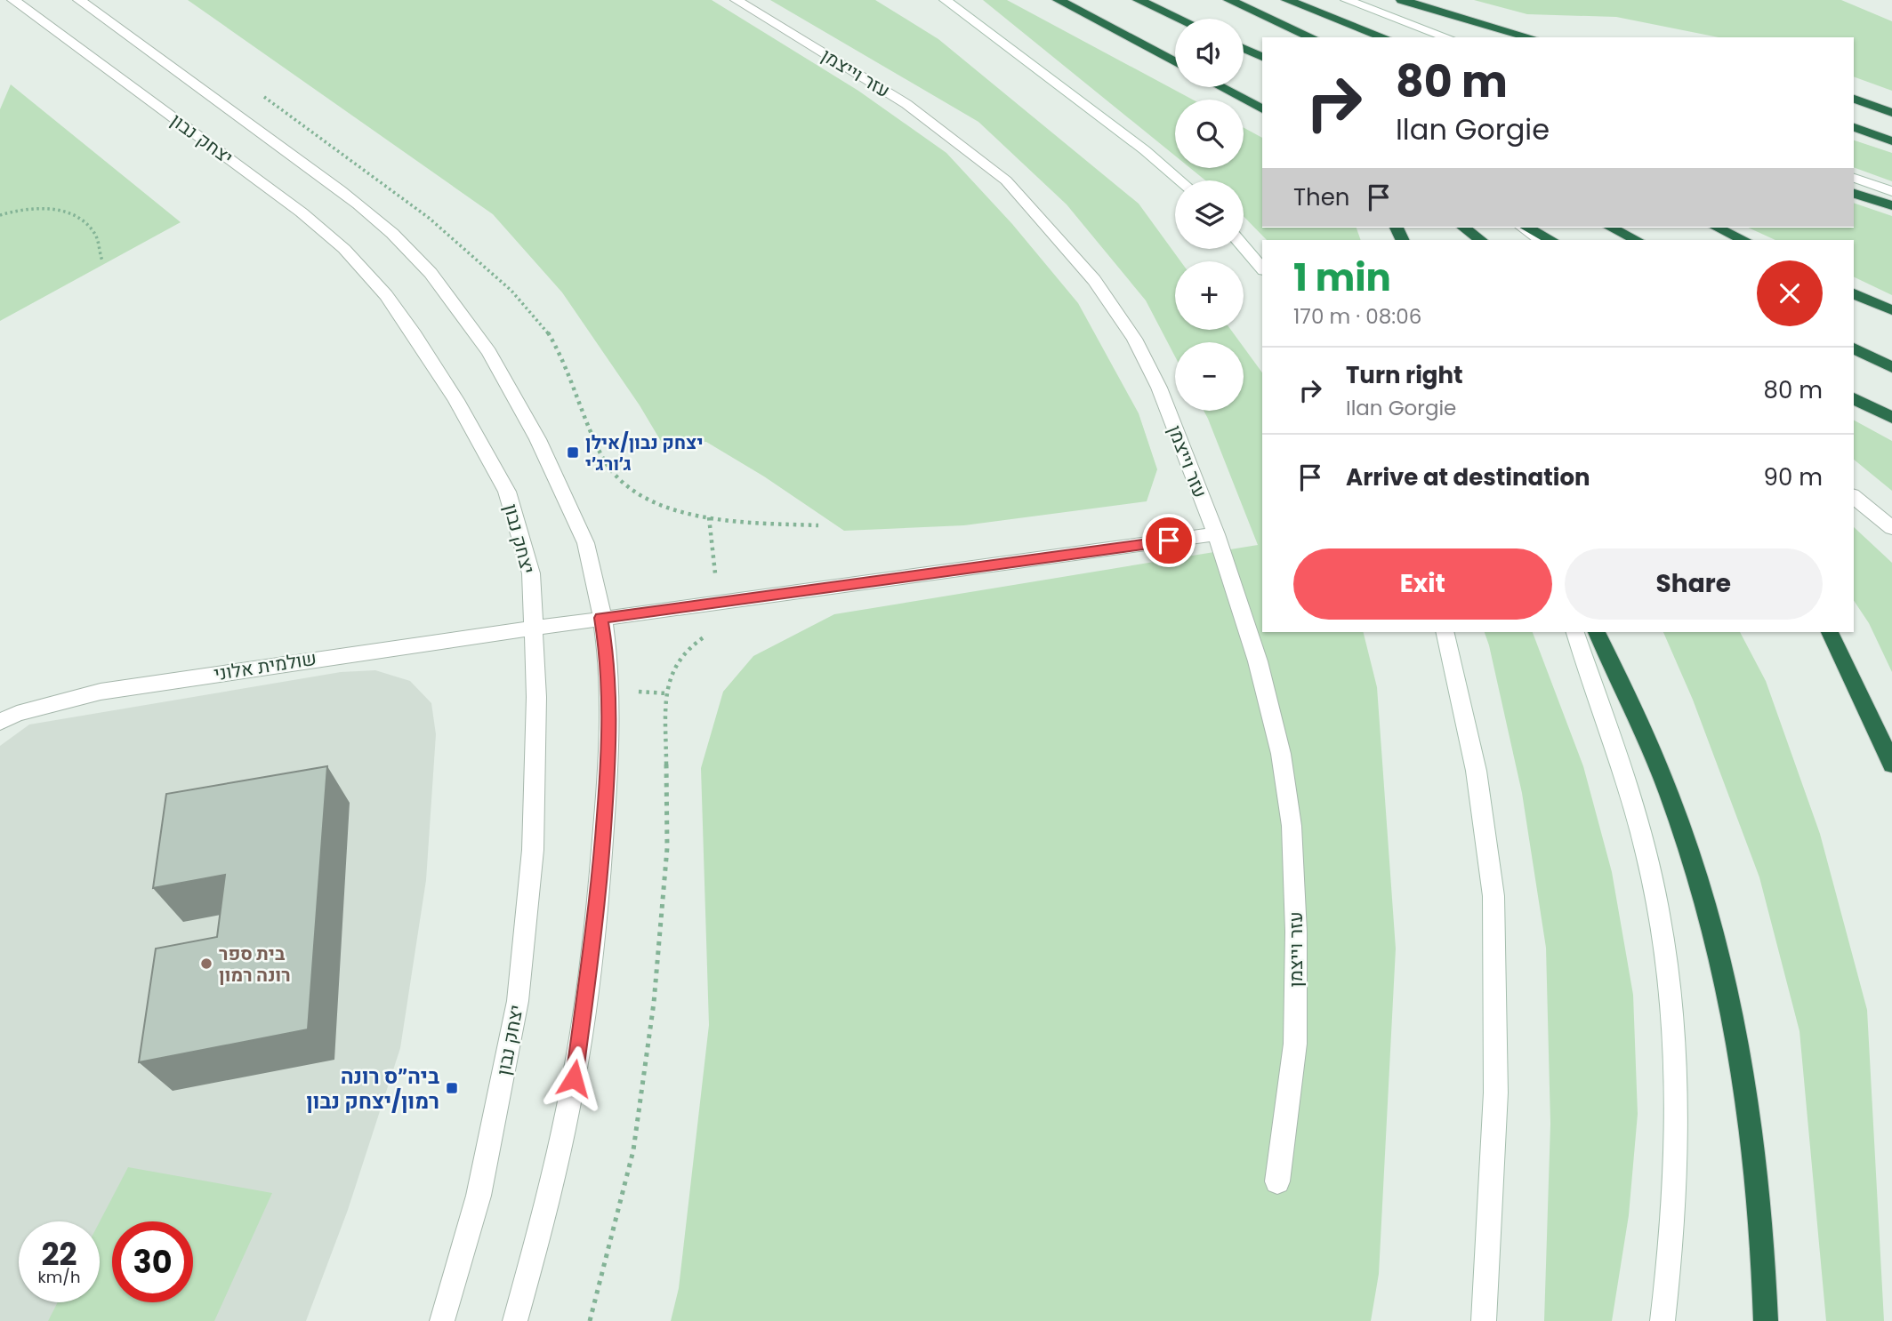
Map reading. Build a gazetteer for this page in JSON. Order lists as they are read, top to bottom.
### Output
{
  "streets": {
    "street": ["עזר וייצמן", "יצחק נבון", "שולמית אלוני"]
  },
  "crossings": [
    ["עזר וייצמן", "שולמית אלוני"],
    ["יצחק נבון", "שולמית אלוני"]
  ],
  "places": {
    "transit": ["יצחק נבון/אילן ג׳ורג׳י", "ביה״ס רונה רמון/יצחק נבון"],
    "other": ["בית ספר רונה רמון"]
  },
  "page": {
    "map_buttons": ["+", "−"],
    "turn": ["80 m", "Ilan Gorgie"],
    "then": "Then",
    "heading": ["1 min", "170 m · 08:06"],
    "list": [
      {
        "name": "Turn right",
        "note": "Ilan Gorgie",
        "value": "80 m"
      },
      {
        "name": "Arrive at destination",
        "value": "90 m"
      }
    ],
    "buttons": ["Exit", "Share"],
    "speed": "22 km/h",
    "limit": "30"
  }
}
